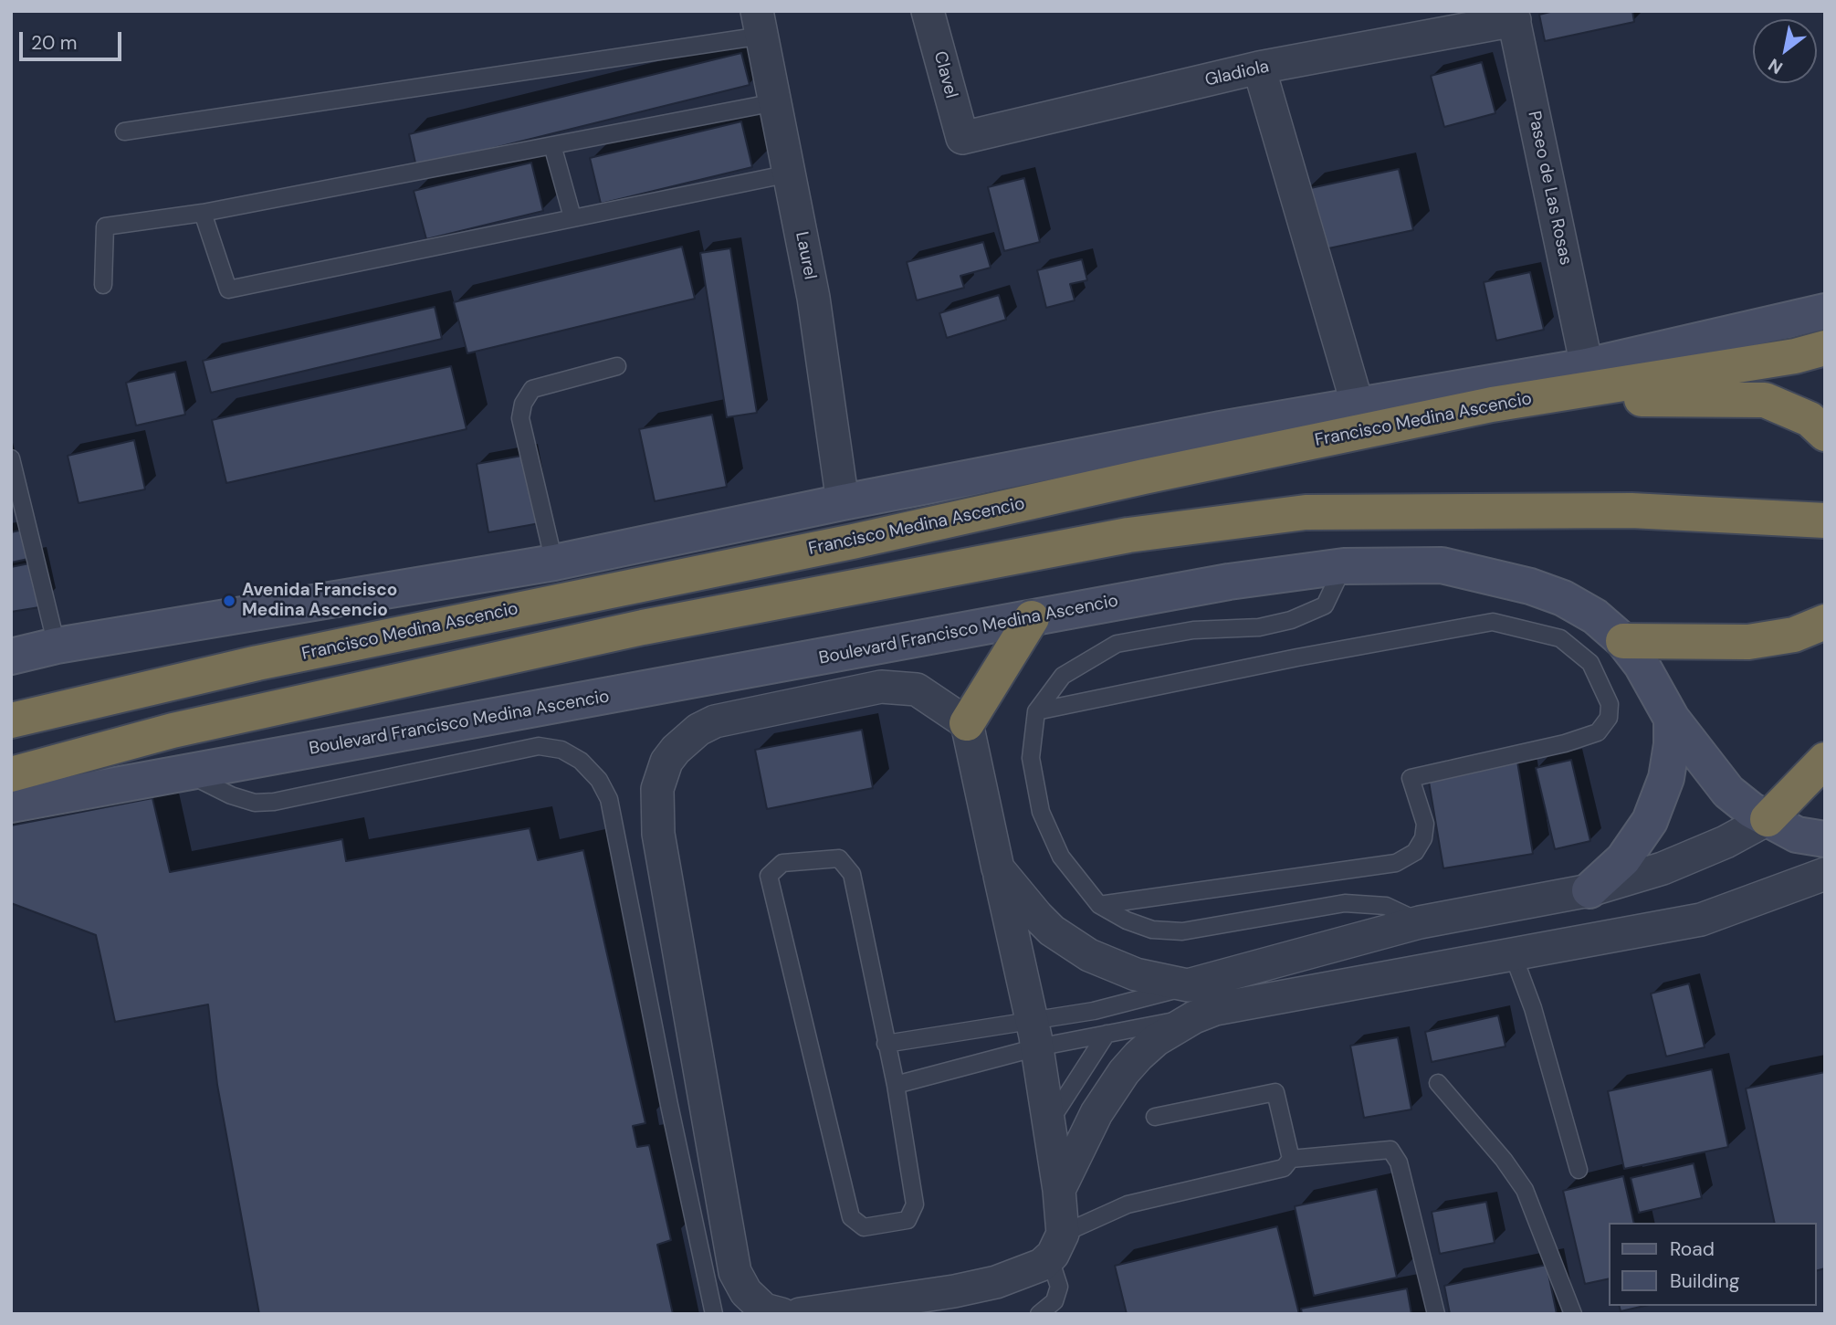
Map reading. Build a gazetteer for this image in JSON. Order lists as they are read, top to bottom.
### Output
{
  "streets": {
    "highway": ["Francisco Medina Ascencio"],
    "main road": ["Boulevard Francisco Medina Ascencio"],
    "street": [
      "Gladiola",
      "Clavel",
      "Paseo de Las Rosas",
      "Laurel"
    ]
  },
  "crossings": [
    ["Gladiola", "Clavel"],
    ["Gladiola", "Paseo de Las Rosas"],
    ["Paseo de Las Rosas", "Francisco Medina Ascencio"],
    ["Laurel", "Francisco Medina Ascencio"]
  ],
  "places": ["Avenida Francisco Medina Ascencio"],
  "legend": ["Road", "Building"],
  "scale_bar": "20 m",
  "north": "bottom left"
}
